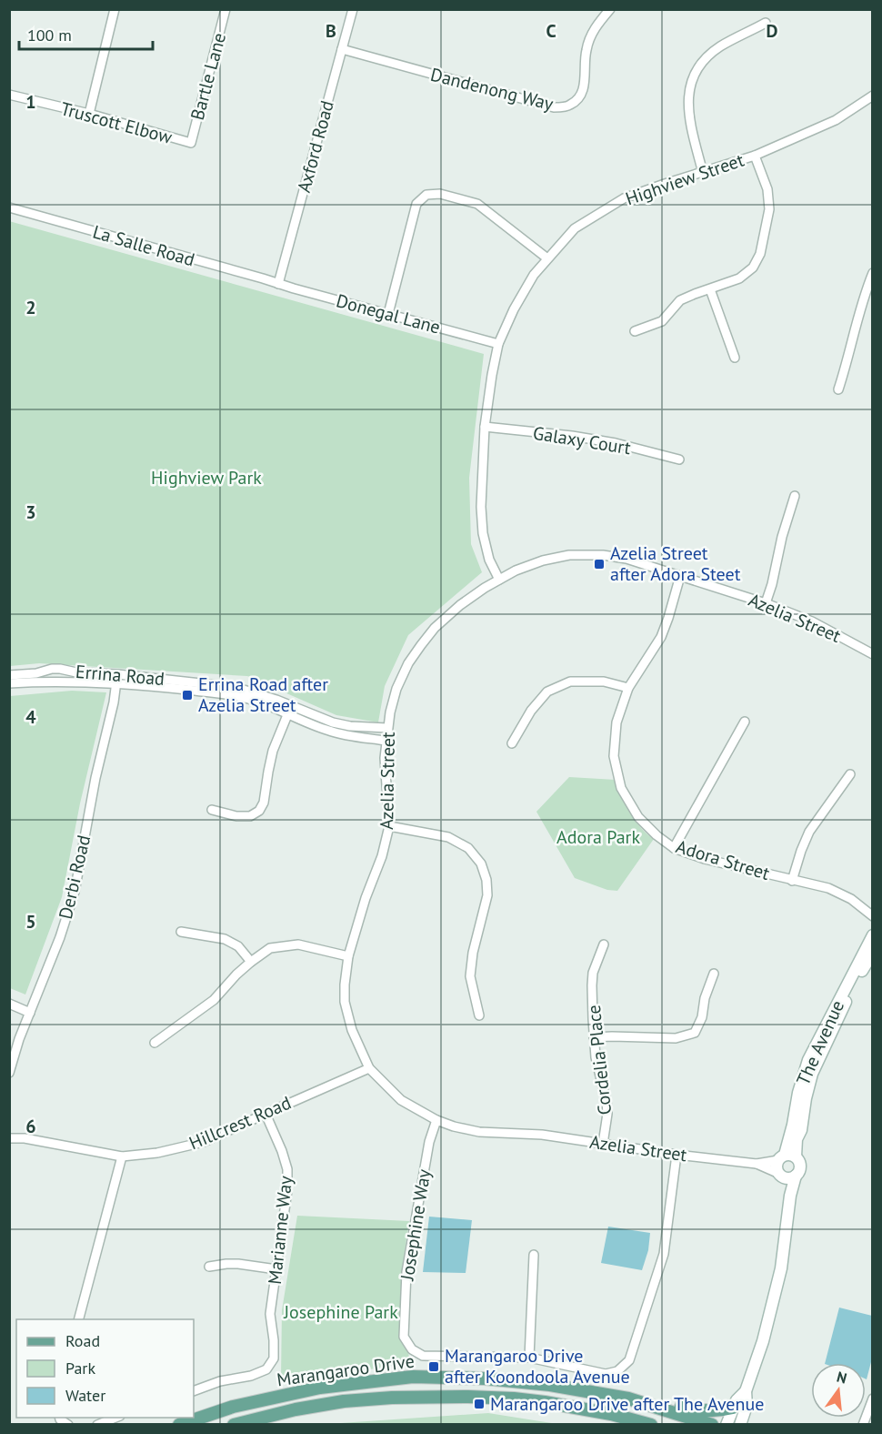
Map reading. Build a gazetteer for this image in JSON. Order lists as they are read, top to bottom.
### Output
{
  "streets": {
    "main road": ["Marangaroo Drive"],
    "street": [
      "Bartle Lane",
      "Dandenong Way",
      "Truscott Elbow",
      "Axford Road",
      "Highview Street",
      "La Salle Road",
      "Donegal Lane",
      "Galaxy Court",
      "Azelia Street",
      "Errina Road",
      "Adora Street",
      "Derbi Road",
      "The Avenue",
      "Cordelia Place",
      "Hillcrest Road",
      "Josephine Way",
      "Marianne Way"
    ]
  },
  "crossings": [
    ["Bartle Lane", "Truscott Elbow"],
    ["Dandenong Way", "Axford Road"],
    ["Axford Road", "La Salle Road"],
    ["Axford Road", "Donegal Lane"],
    ["Highview Street", "Donegal Lane"],
    ["Highview Street", "Galaxy Court"],
    ["Highview Street", "Azelia Street"],
    ["La Salle Road", "Donegal Lane"],
    ["Azelia Street", "Errina Road"],
    ["Azelia Street", "Adora Street"],
    ["Azelia Street", "The Avenue"],
    ["Azelia Street", "Cordelia Place"],
    ["Azelia Street", "Hillcrest Road"],
    ["Azelia Street", "Josephine Way"],
    ["Errina Road", "Derbi Road"],
    ["Hillcrest Road", "Marianne Way"]
  ],
  "parks": ["Highview Park", "Adora Park", "Josephine Park"],
  "places": {
    "transit": [
      "Azelia Street after Adora Steet",
      "Errina Road after Azelia Street",
      "Marangaroo Drive after Koondoola Avenue",
      "Marangaroo Drive after The Avenue"
    ]
  },
  "legend": ["Road", "Park", "Water"],
  "scale_bar": "100 m",
  "north": "top",
  "grid": {
    "columns": ["B", "C", "D"],
    "rows": [
      "1",
      "2",
      "3",
      "4",
      "5",
      "6"
    ]
  }
}
